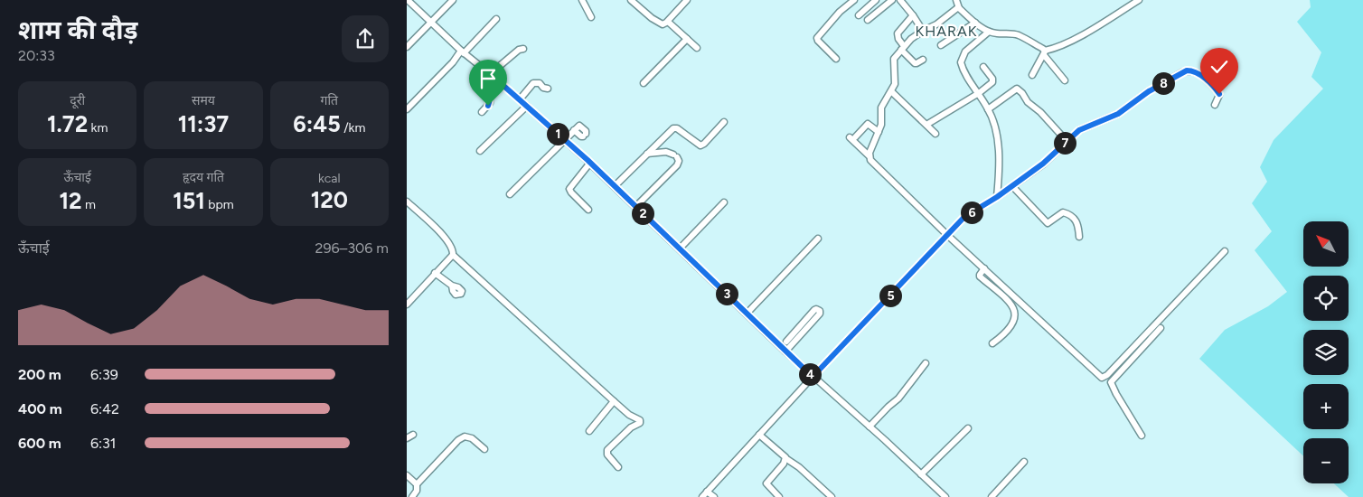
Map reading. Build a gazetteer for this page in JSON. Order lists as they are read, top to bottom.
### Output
{
  "districts": ["KHARAK"],
  "north": "top left",
  "page": {
    "heading": ["शाम की दौड़", "20:33"],
    "pins": [
      "8",
      "1",
      "7",
      "6",
      "2",
      "3",
      "5",
      "4"
    ],
    "stats": [
      ["दूरी", "1.72 km"],
      ["समय", "11:37"],
      ["गति", "6:45 /km"],
      ["ऊँचाई", "12 m"],
      ["हृदय गति", "151 bpm"],
      ["kcal", "120"]
    ],
    "map_buttons": ["+", "−"],
    "chart": ["ऊँचाई", "296–306 m"],
    "list": [
      {
        "name": "200 m",
        "note": "6:39"
      },
      {
        "name": "400 m",
        "note": "6:42"
      },
      {
        "name": "600 m",
        "note": "6:31"
      }
    ]
  }
}
